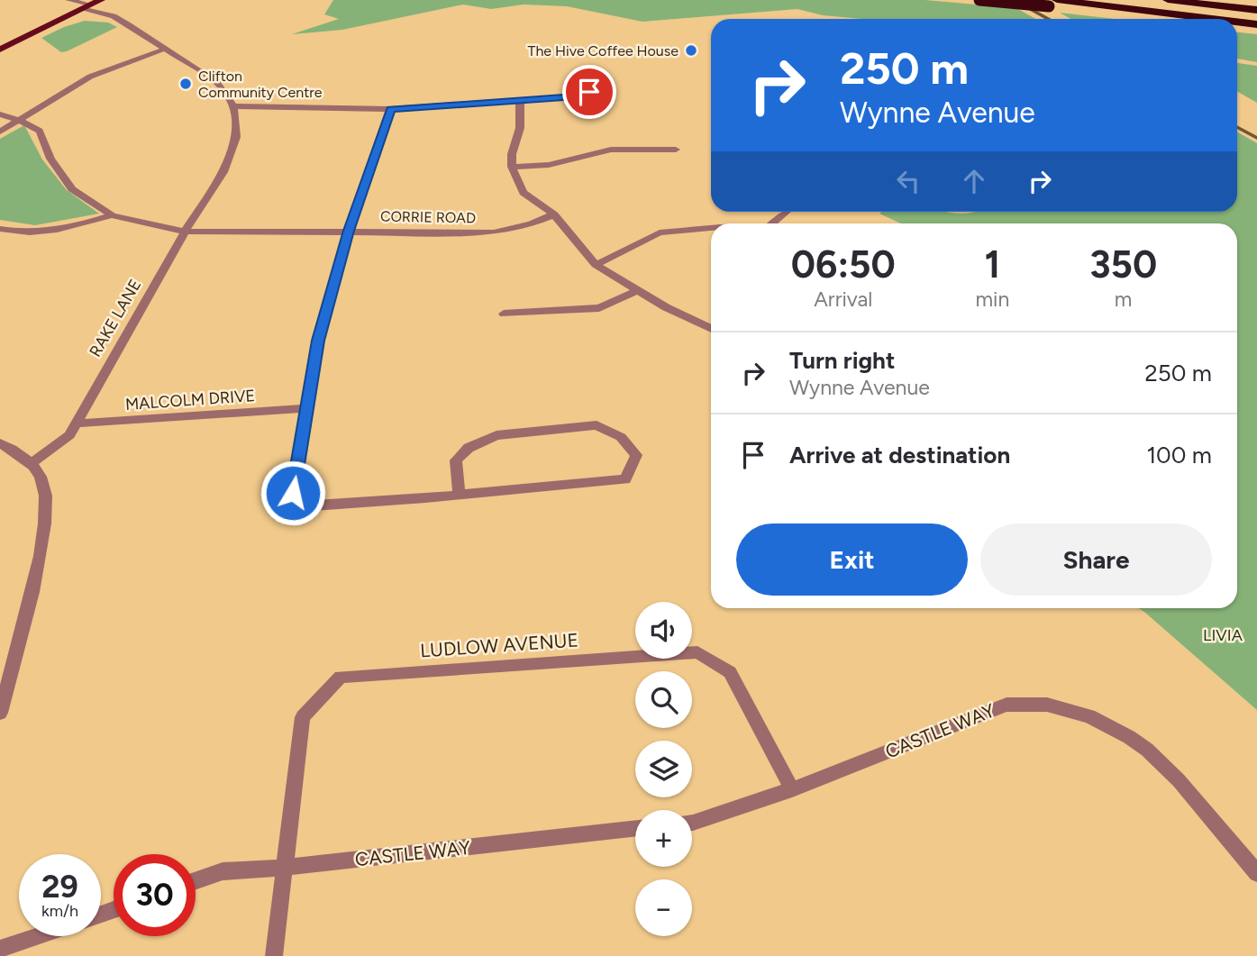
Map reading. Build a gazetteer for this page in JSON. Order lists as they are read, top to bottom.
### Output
{
  "streets": {
    "street": [
      "CORRIE ROAD",
      "RAKE LANE",
      "MALCOLM DRIVE",
      "LUDLOW AVENUE",
      "CASTLE WAY"
    ]
  },
  "crossings": [
    ["CORRIE ROAD", "RAKE LANE"],
    ["RAKE LANE", "MALCOLM DRIVE"],
    ["LUDLOW AVENUE", "CASTLE WAY"]
  ],
  "parks": ["LIVIA"],
  "places": ["The Hive Coffee House", "Clifton Community Centre"],
  "page": {
    "turn": ["250 m", "Wynne Avenue"],
    "eta": [
      "06:50",
      "Arrival",
      "1",
      "min",
      "350",
      "m"
    ],
    "list": [
      {
        "name": "Turn right",
        "note": "Wynne Avenue",
        "value": "250 m"
      },
      {
        "name": "Arrive at destination",
        "value": "100 m"
      }
    ],
    "buttons": ["Exit", "Share"],
    "map_buttons": ["+", "−"],
    "speed": "29 km/h",
    "limit": "30"
  }
}
